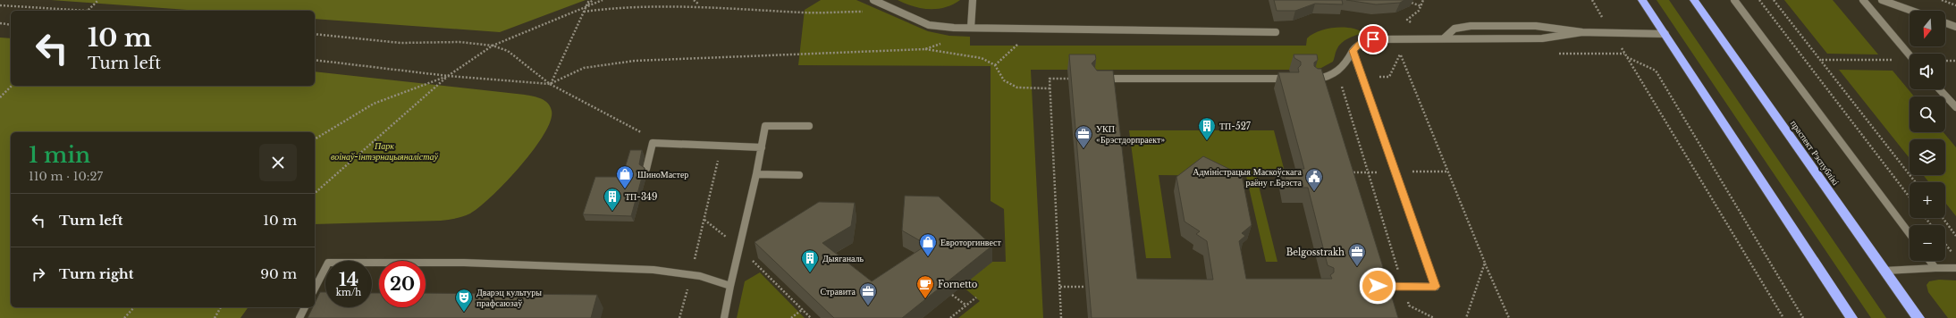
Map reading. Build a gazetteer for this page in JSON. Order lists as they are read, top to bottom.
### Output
{
  "streets": {
    "highway": ["праспект Рэспублікі"]
  },
  "parks": ["Парк воінаў-інтэрнацыяналістаў"],
  "places": {
    "building": ["ТП-527", "ТП-349", "Дыяганаль"],
    "office": ["УКП «Брэстдорпраект»", "Belgosstrakh", "Стравита"],
    "shop": ["ШиноМастер", "Евроторгинвест"],
    "public building": ["Адміністрацыя Маскоўскага раёну г.Брэста"],
    "cafe": ["Fornetto"],
    "theatre": ["Дварэц культуры прафсаюзаў"]
  },
  "north": "bottom",
  "page": {
    "map_buttons": ["+", "−"],
    "turn": ["10 m", "Turn left"],
    "heading": ["1 min", "110 m · 10:27"],
    "list": [
      {
        "name": "Turn left",
        "value": "10 m"
      },
      {
        "name": "Turn right",
        "value": "90 m"
      }
    ],
    "speed": "14 km/h",
    "limit": "20"
  }
}
